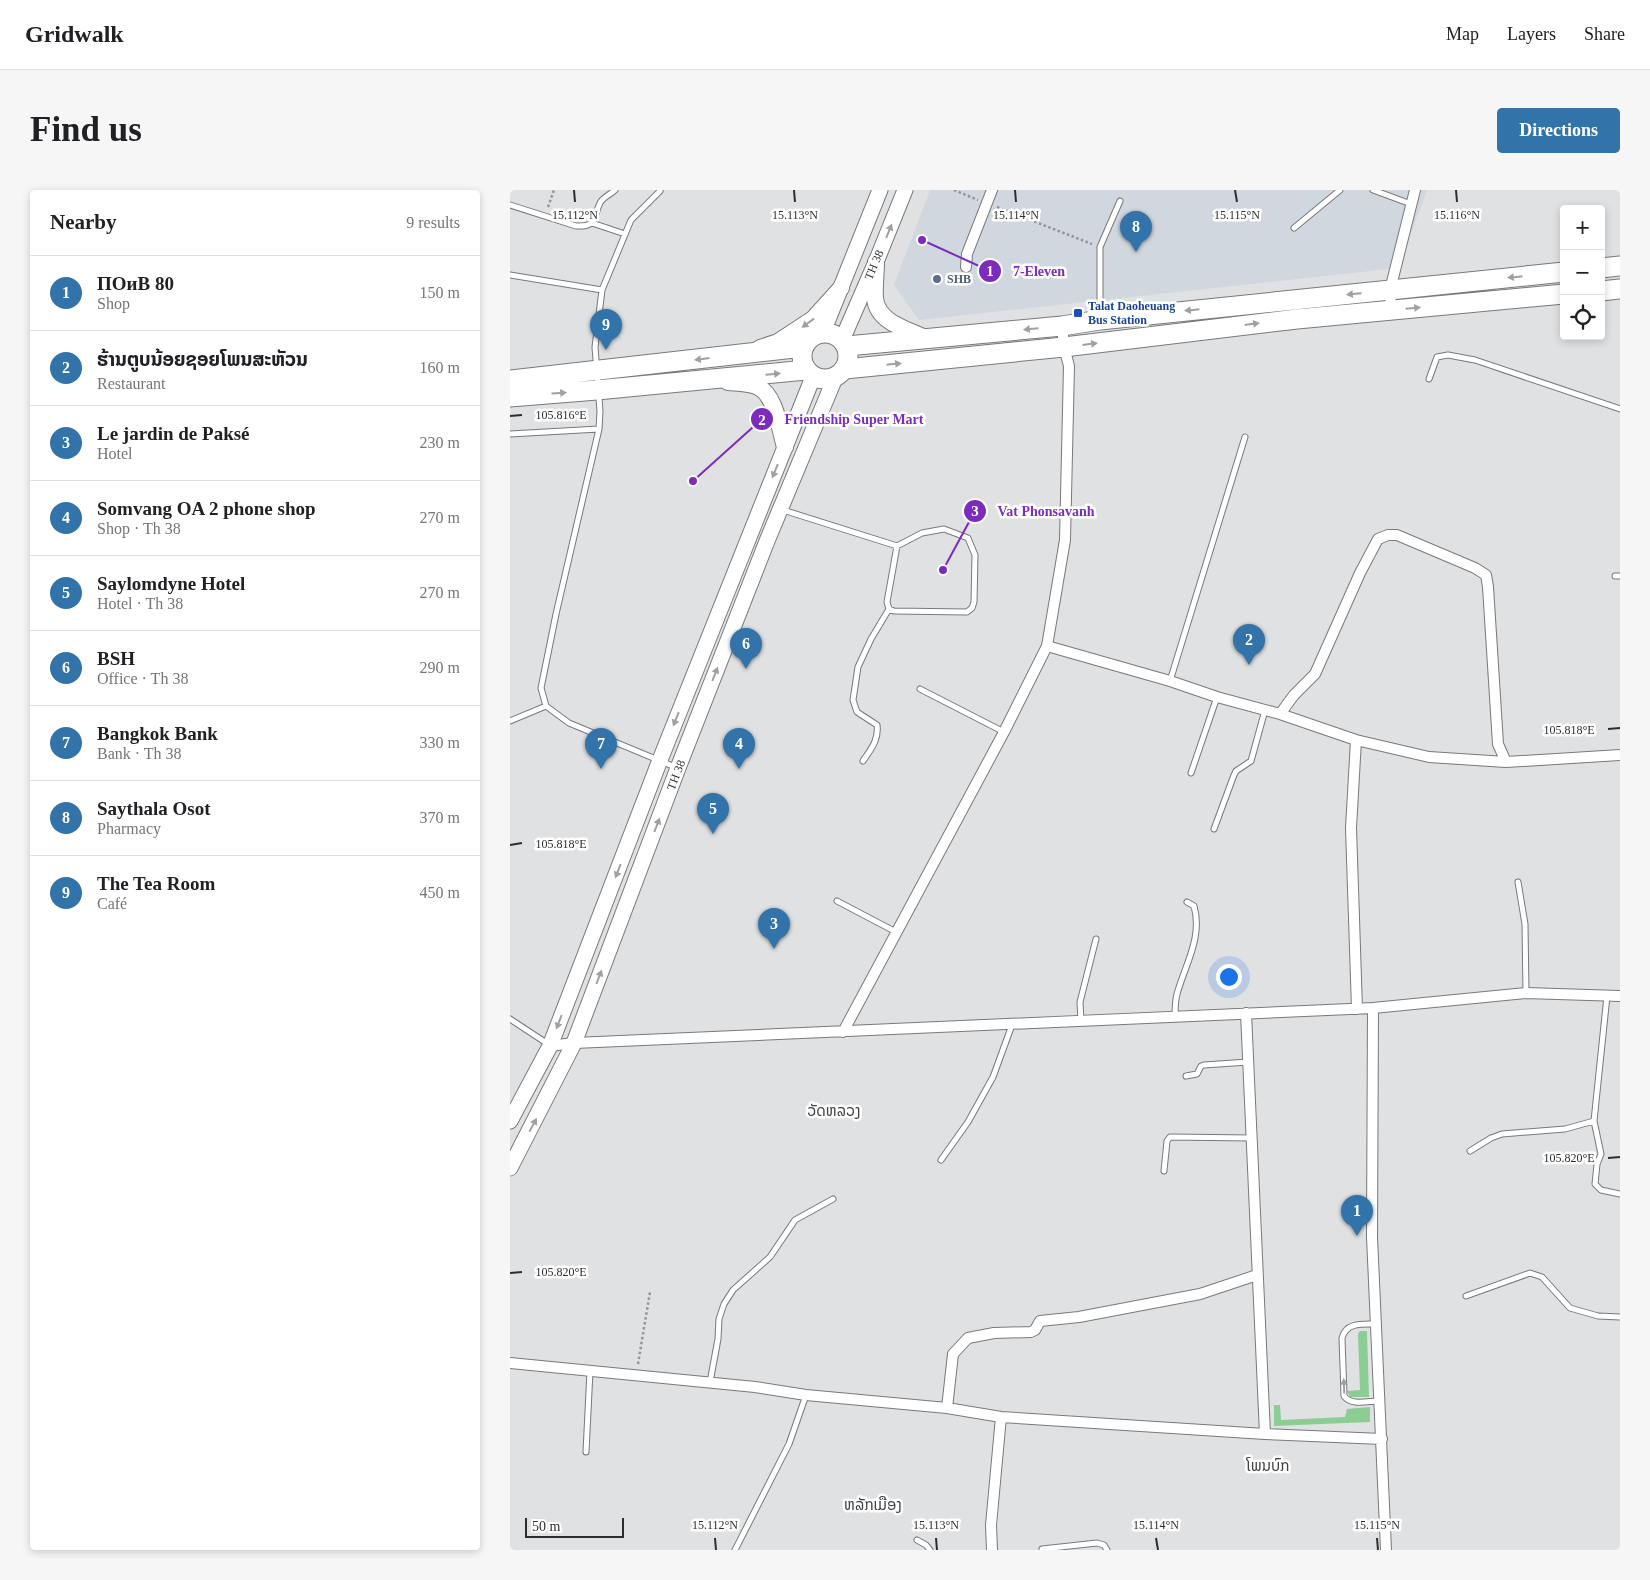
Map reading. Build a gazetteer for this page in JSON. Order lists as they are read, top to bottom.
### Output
{
  "streets": {
    "street": ["TH 38"]
  },
  "districts": ["ວັດຫລວງ", "ໂພນບົກ", "ຫລັກເມືອງ"],
  "places": {
    "other": [
      "7-Eleven",
      "SHB",
      "Friendship Super Mart",
      "Vat Phonsavanh"
    ],
    "transit": ["Talat Daoheuang Bus Station"]
  },
  "scale_bar": "50 m",
  "page": {
    "header": "Gridwalk",
    "nav": ["Map", "Layers", "Share"],
    "buttons": "Directions",
    "title": "Find us",
    "heading": ["Nearby", "9 results"],
    "map_buttons": ["+", "−"],
    "pins": [
      "8",
      "9",
      "2",
      "6",
      "4",
      "7",
      "5",
      "3",
      "1"
    ],
    "list": [
      {
        "mark": "1",
        "name": "ПОиВ 80",
        "note": "Shop",
        "value": "150 m"
      },
      {
        "mark": "2",
        "name": "ຮ້ານຕູບນ້ອຍຊອຍໂພນສະຫັວນ",
        "note": "Restaurant",
        "value": "160 m"
      },
      {
        "mark": "3",
        "name": "Le jardin de Paksé",
        "note": "Hotel",
        "value": "230 m"
      },
      {
        "mark": "4",
        "name": "Somvang OA 2 phone shop",
        "note": "Shop · Th 38",
        "value": "270 m"
      },
      {
        "mark": "5",
        "name": "Saylomdyne Hotel",
        "note": "Hotel · Th 38",
        "value": "270 m"
      },
      {
        "mark": "6",
        "name": "BSH",
        "note": "Office · Th 38",
        "value": "290 m"
      },
      {
        "mark": "7",
        "name": "Bangkok Bank",
        "note": "Bank · Th 38",
        "value": "330 m"
      },
      {
        "mark": "8",
        "name": "Saythala Osot",
        "note": "Pharmacy",
        "value": "370 m"
      },
      {
        "mark": "9",
        "name": "The Tea Room",
        "note": "Café",
        "value": "450 m"
      }
    ],
    "scale": "50 m"
  },
  "coordinates": [
    "15.112°N",
    "15.113°N",
    "15.114°N",
    "15.115°N",
    "15.116°N",
    "105.816°E",
    "105.818°E",
    "105.820°E"
  ]
}
